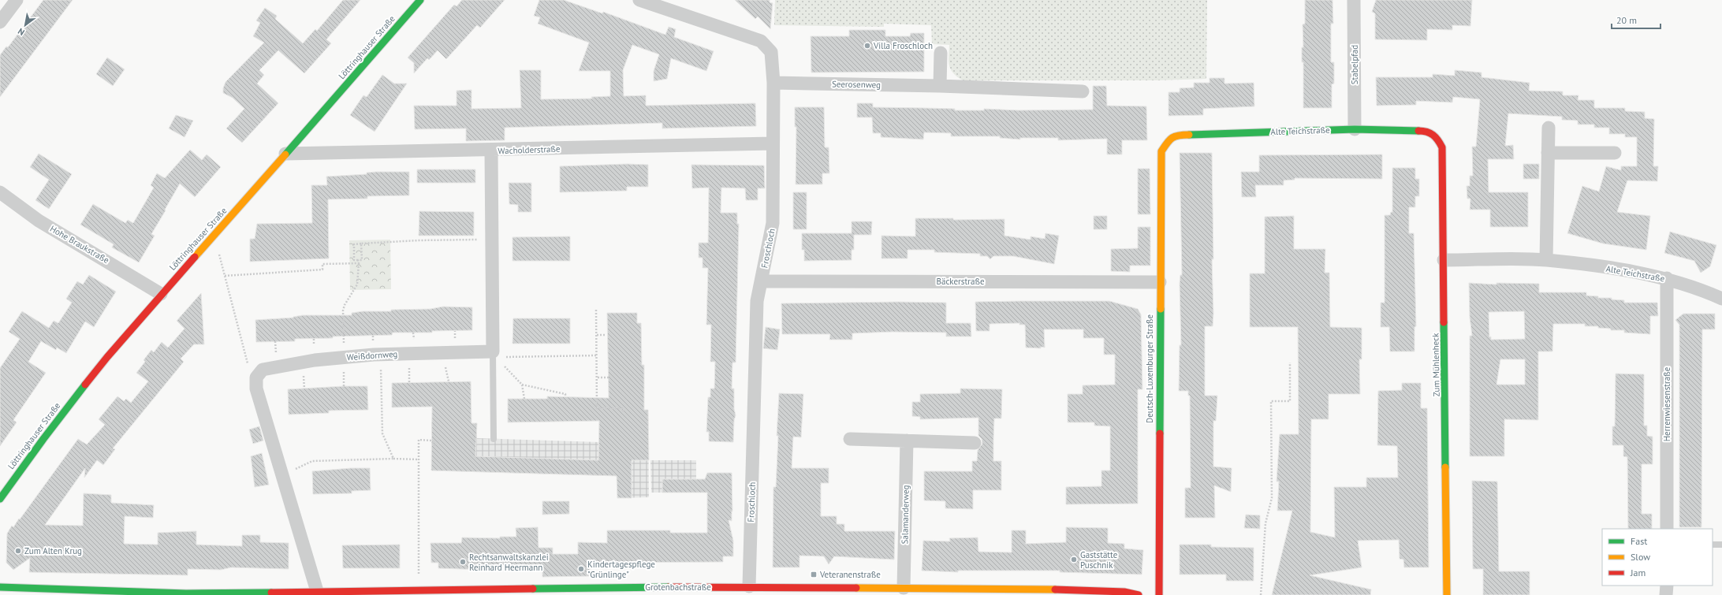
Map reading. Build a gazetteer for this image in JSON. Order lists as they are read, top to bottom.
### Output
{
  "streets": {
    "street": [
      "Löttringhauser Straße",
      "Stabelpfad",
      "Seerosenweg",
      "Alte Teichstraße",
      "Wacholderstraße",
      "Hohe Braukstraße",
      "Froschloch",
      "Bäckerstraße",
      "Weißdornweg",
      "Zum Mühlenheck",
      "Deutsch-Luxemburger Straße",
      "Herrenwiesenstraße",
      "Salamanderweg",
      "Grotenbachstraße"
    ]
  },
  "crossings": [
    ["Löttringhauser Straße", "Wacholderstraße"],
    ["Löttringhauser Straße", "Hohe Braukstraße"],
    ["Stabelpfad", "Alte Teichstraße"],
    ["Seerosenweg", "Froschloch"],
    ["Alte Teichstraße", "Zum Mühlenheck"],
    ["Alte Teichstraße", "Deutsch-Luxemburger Straße"],
    ["Alte Teichstraße", "Herrenwiesenstraße"],
    ["Wacholderstraße", "Froschloch"],
    ["Froschloch", "Bäckerstraße"],
    ["Froschloch", "Grotenbachstraße"],
    ["Bäckerstraße", "Deutsch-Luxemburger Straße"],
    ["Salamanderweg", "Grotenbachstraße"]
  ],
  "places": {
    "other": [
      "Villa Froschloch",
      "Zum Alten Krug",
      "Gaststätte Puschnik",
      "Rechtsanwaltskanzlei Reinhard Heermann",
      "Kindertagespflege \"Grünlinge\""
    ],
    "transit": ["Veteranenstraße"]
  },
  "legend": ["Fast", "Slow", "Jam"],
  "scale_bar": "20 m",
  "north": "bottom left"
}
